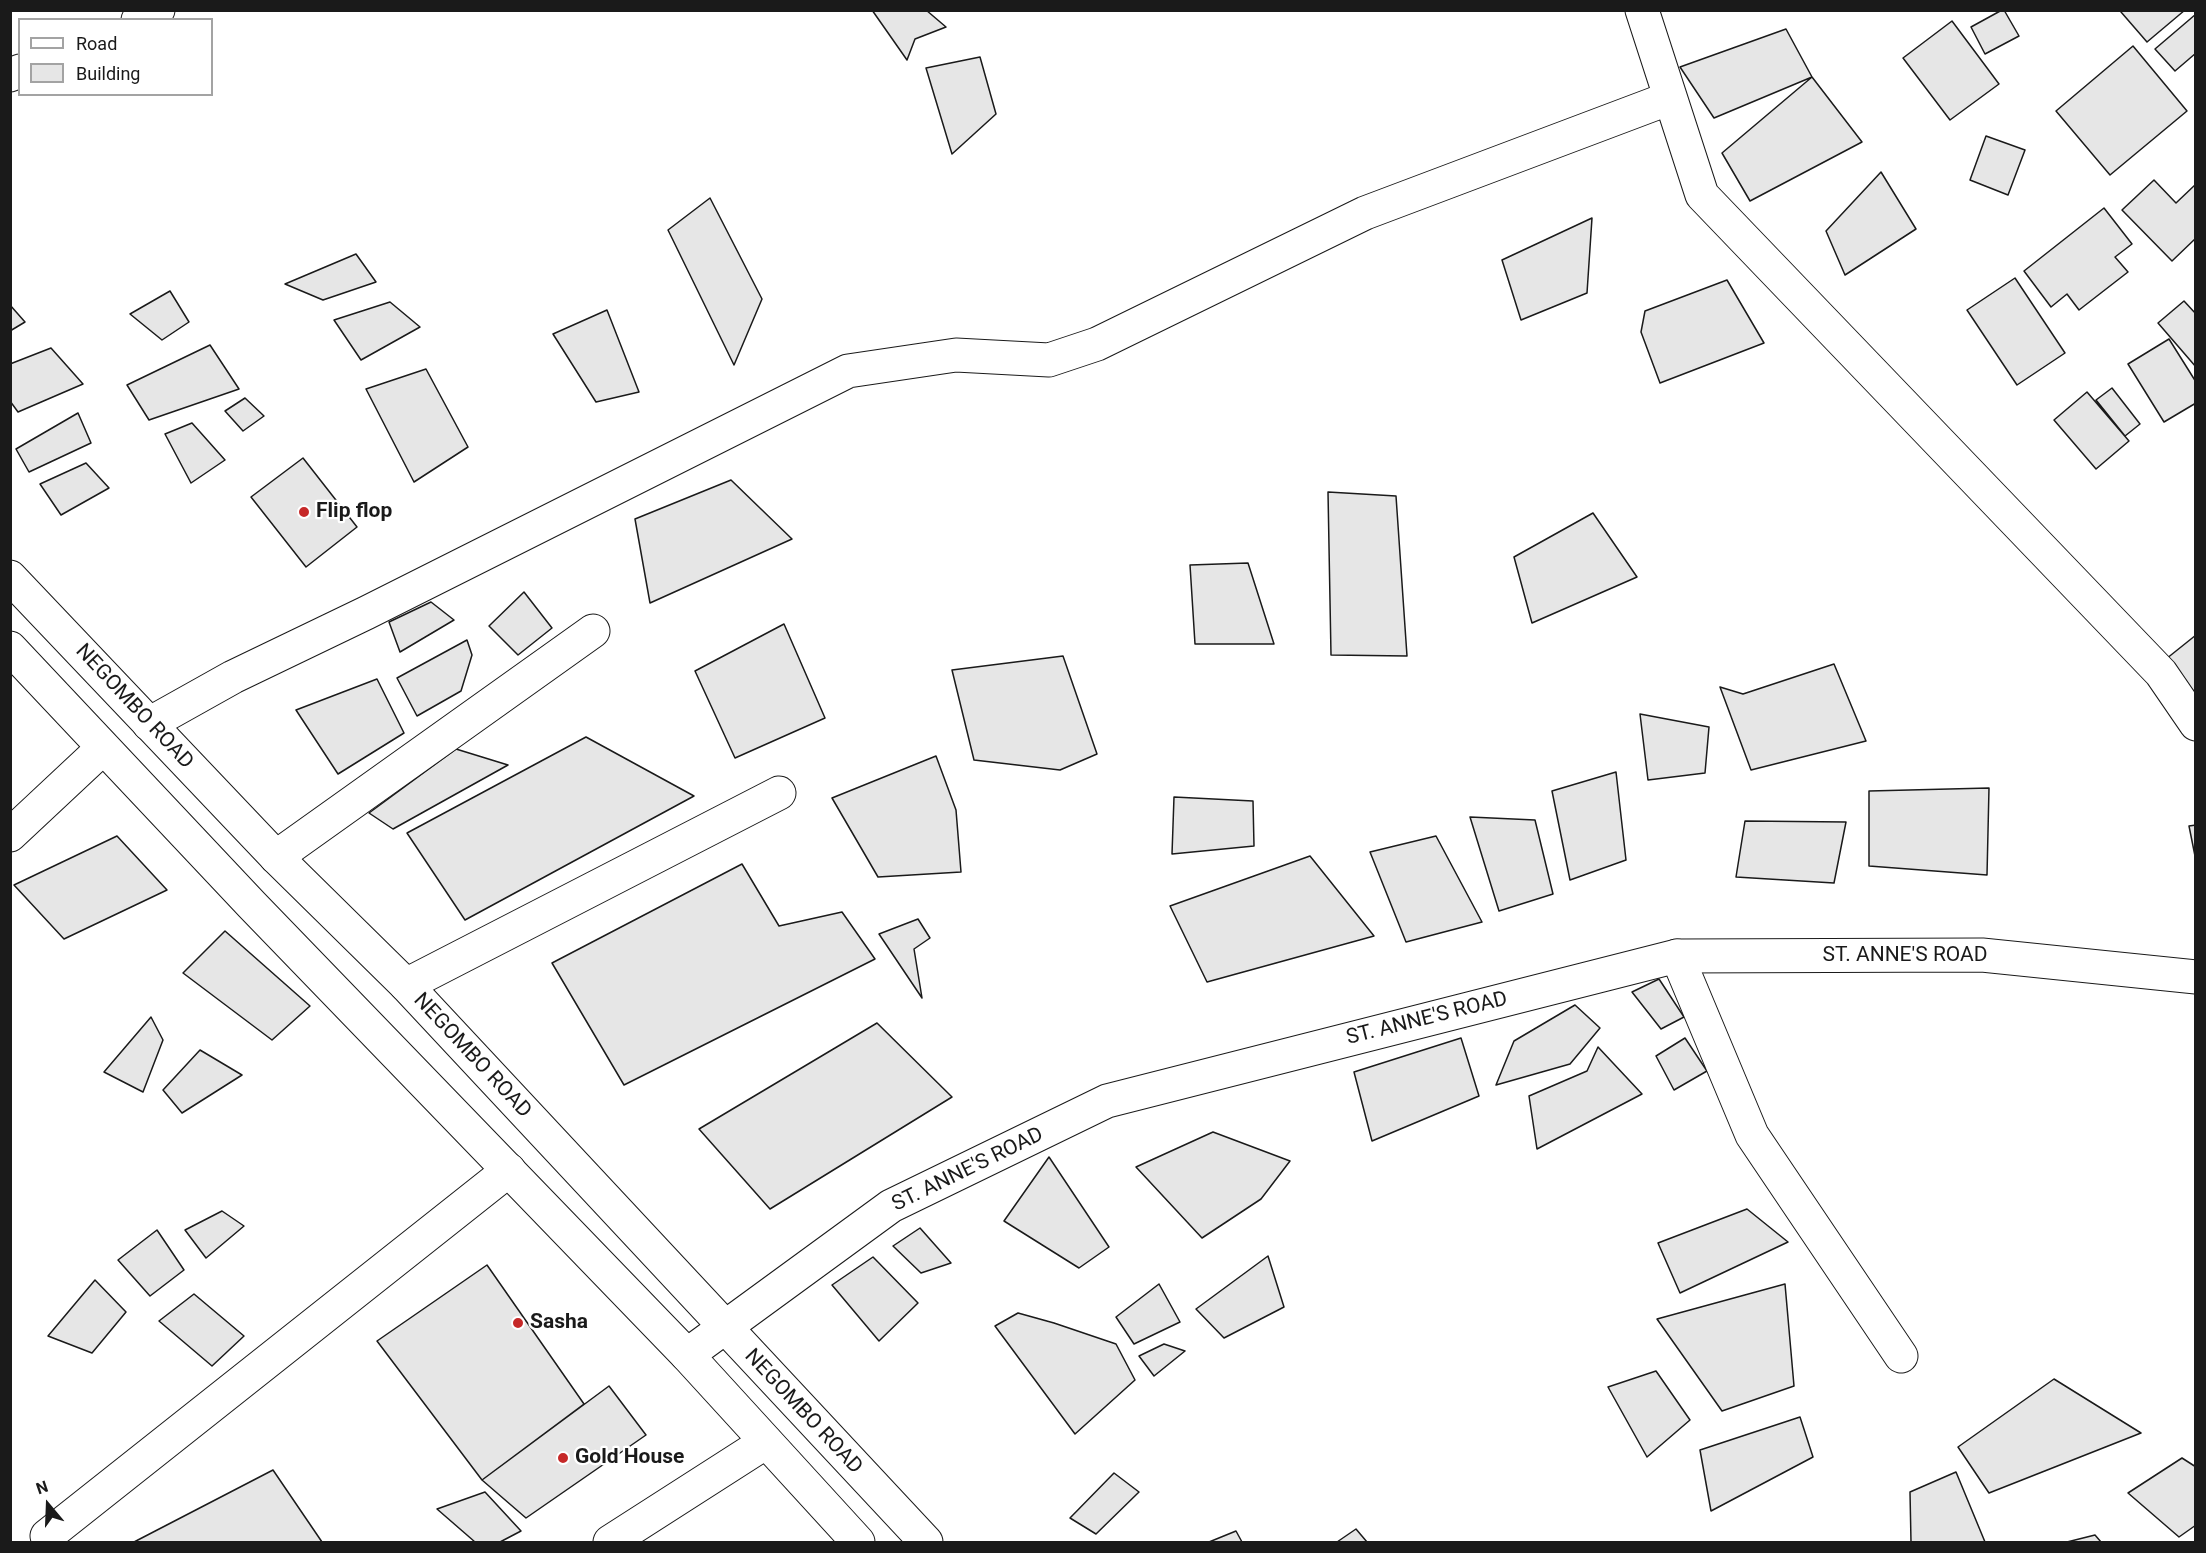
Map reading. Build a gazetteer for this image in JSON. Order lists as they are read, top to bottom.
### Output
{
  "streets": {
    "main road": ["NEGOMBO ROAD", "ST. ANNE'S ROAD"]
  },
  "crossings": [
    ["NEGOMBO ROAD", "ST. ANNE'S ROAD"]
  ],
  "places": ["Flip flop", "Sasha", "Gold House"],
  "legend": ["Road", "Building"],
  "north": "top"
}
